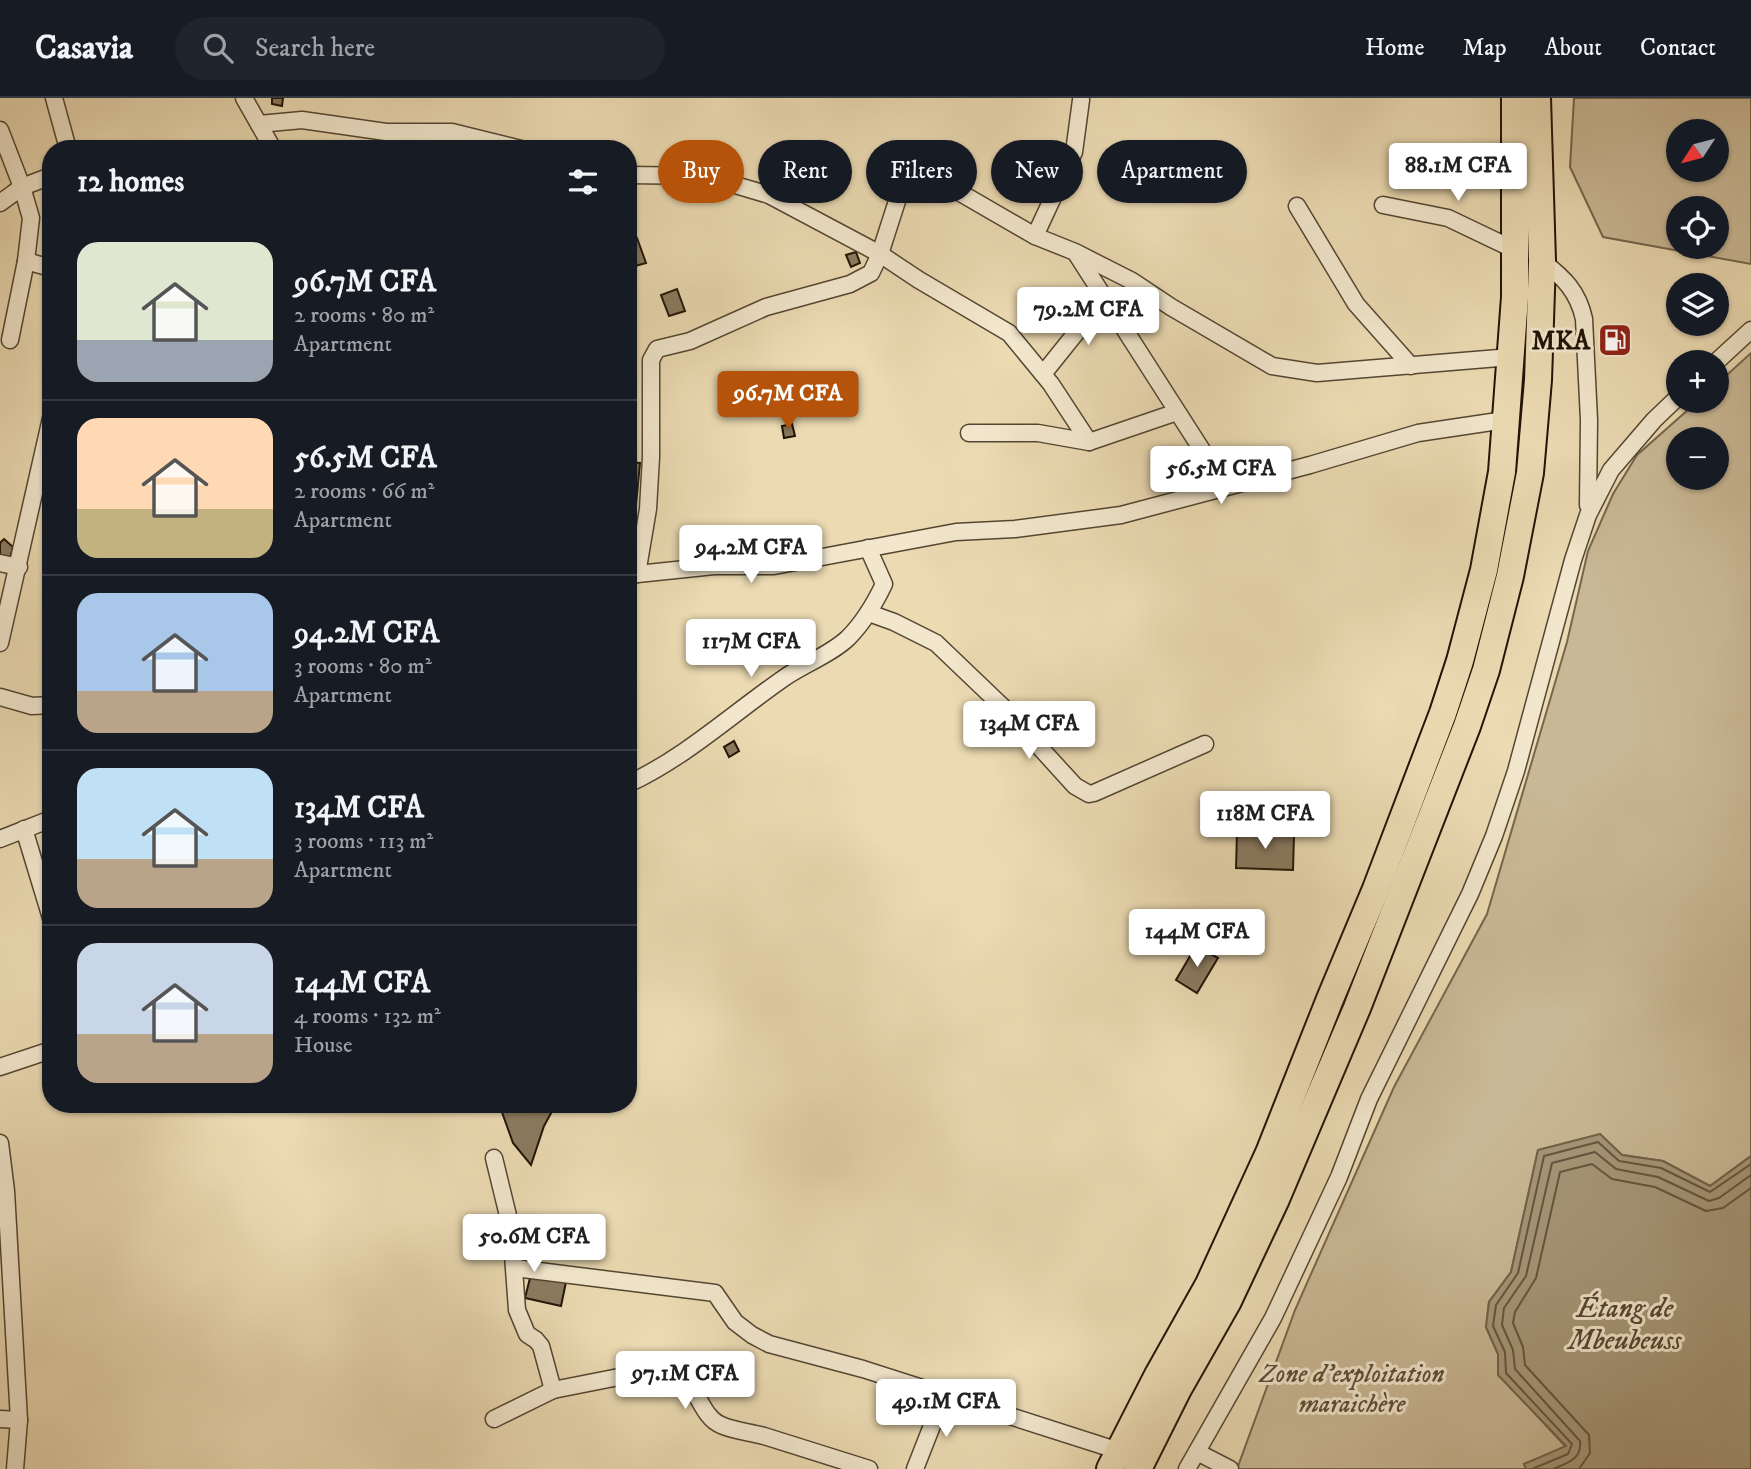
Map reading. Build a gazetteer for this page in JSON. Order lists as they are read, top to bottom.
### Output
{
  "water": ["Étang de Mbeubeuss"],
  "parks": ["Zone d'exploitation maraichère"],
  "places": {
    "fuel station": ["MKA"]
  },
  "north": "bottom left",
  "page": {
    "header": "Casavia",
    "search": "Search here",
    "nav": [
      "Home",
      "Map",
      "About",
      "Contact"
    ],
    "map_buttons": ["+", "−"],
    "chip": [
      "Buy",
      "Rent",
      "Filters",
      "New",
      "Apartment"
    ],
    "heading": "12 homes",
    "price": [
      "88.1M CFA",
      "79.2M CFA",
      "96.7M CFA",
      "56.5M CFA",
      "94.2M CFA",
      "117M CFA",
      "134M CFA",
      "118M CFA",
      "144M CFA",
      "50.6M CFA",
      "97.1M CFA",
      "49.1M CFA"
    ],
    "list": [
      {
        "name": "96.7M CFA",
        "note": "2 rooms · 80 m² · Apartment"
      },
      {
        "name": "56.5M CFA",
        "note": "2 rooms · 66 m² · Apartment"
      },
      {
        "name": "94.2M CFA",
        "note": "3 rooms · 80 m² · Apartment"
      },
      {
        "name": "134M CFA",
        "note": "3 rooms · 113 m² · Apartment"
      },
      {
        "name": "144M CFA",
        "note": "4 rooms · 132 m² · House"
      }
    ]
  }
}
